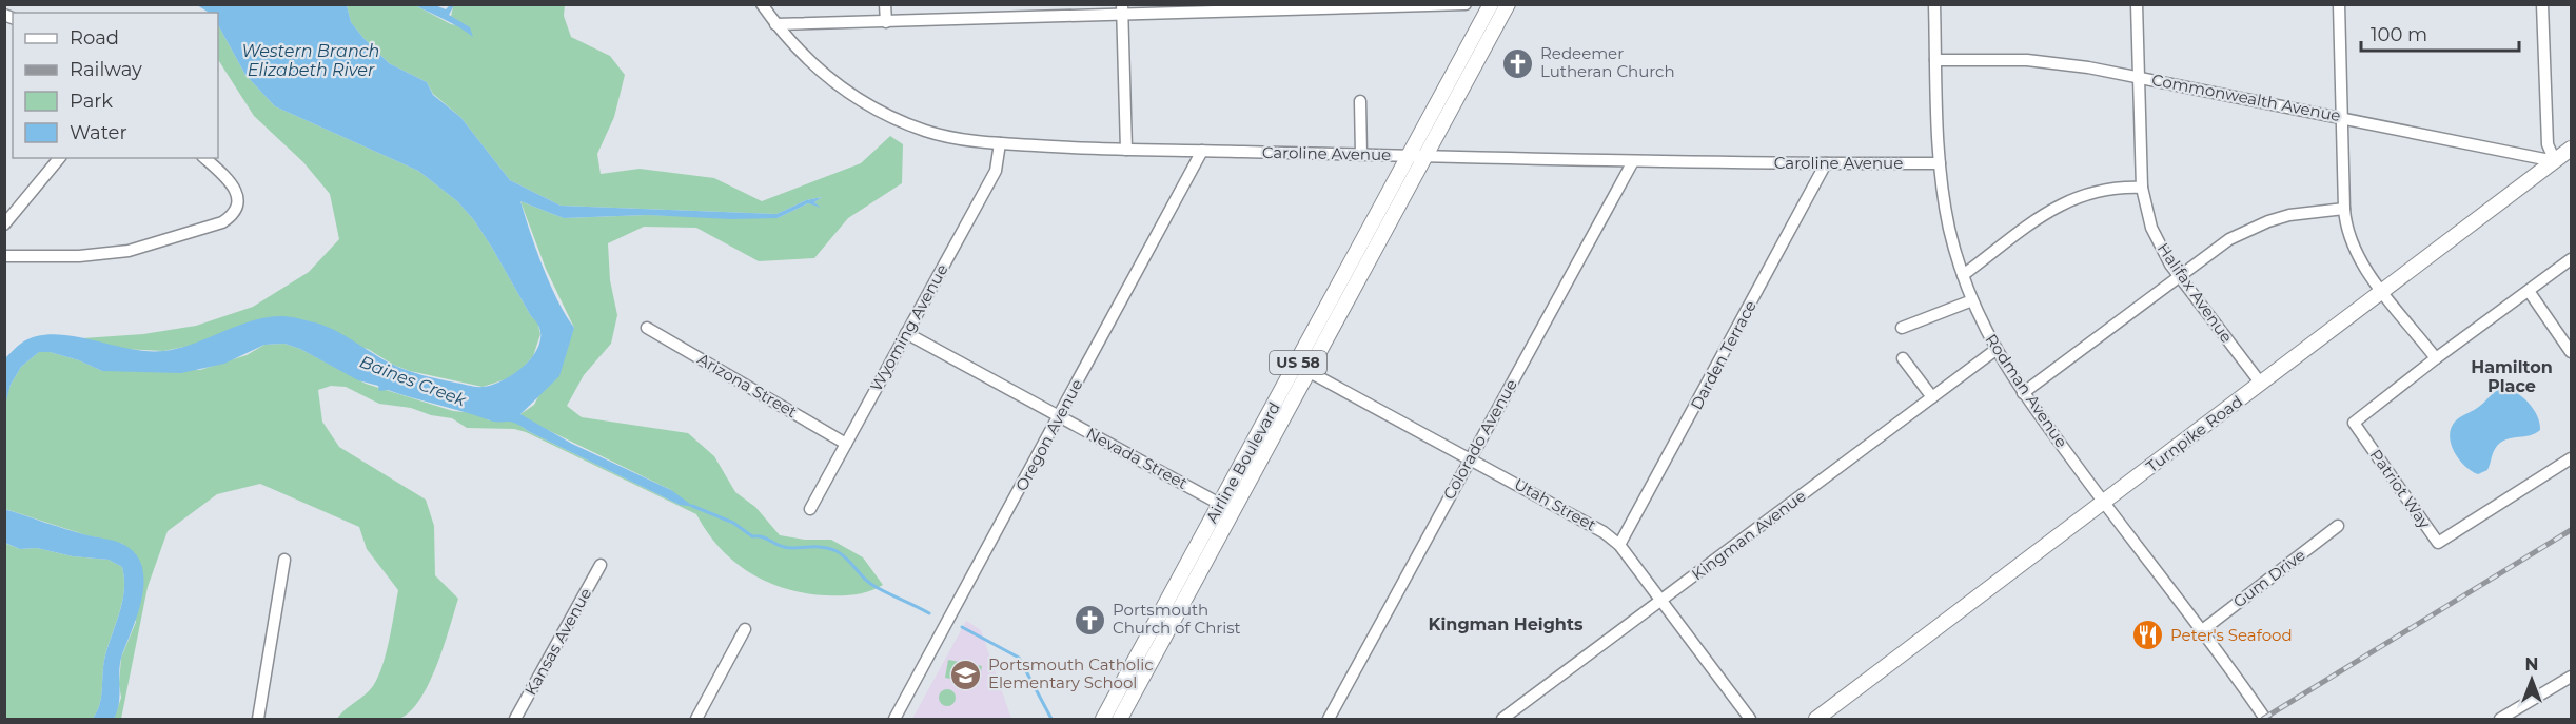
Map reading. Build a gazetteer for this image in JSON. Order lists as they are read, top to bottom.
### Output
{
  "streets": {
    "main road": ["US 58", "Turnpike Road", "Airline Boulevard"],
    "street": [
      "Commonwealth Avenue",
      "Caroline Avenue",
      "Halifax Avenue",
      "Wyoming Avenue",
      "Darden Terrace",
      "Arizona Street",
      "Rodman Avenue",
      "Oregon Avenue",
      "Colorado Avenue",
      "Nevada Street",
      "Patriot Way",
      "Utah Street",
      "Kingman Avenue",
      "Gum Drive",
      "Kansas Avenue"
    ]
  },
  "crossings": [
    ["Commonwealth Avenue", "Halifax Avenue"],
    ["Commonwealth Avenue", "Rodman Avenue"],
    ["Commonwealth Avenue", "Turnpike Road"],
    ["Caroline Avenue", "Wyoming Avenue"],
    ["Caroline Avenue", "Darden Terrace"],
    ["Caroline Avenue", "Rodman Avenue"],
    ["Caroline Avenue", "Oregon Avenue"],
    ["Caroline Avenue", "Colorado Avenue"],
    ["Caroline Avenue", "Airline Boulevard"],
    ["Halifax Avenue", "Turnpike Road"],
    ["Wyoming Avenue", "Arizona Street"],
    ["Wyoming Avenue", "Nevada Street"],
    ["Darden Terrace", "Utah Street"],
    ["Rodman Avenue", "Turnpike Road"],
    ["Rodman Avenue", "Kingman Avenue"],
    ["Rodman Avenue", "Gum Drive"],
    ["Oregon Avenue", "Nevada Street"],
    ["Colorado Avenue", "Utah Street"],
    ["Nevada Street", "Airline Boulevard"],
    ["Airline Boulevard", "Utah Street"],
    ["Utah Street", "Kingman Avenue"]
  ],
  "districts": ["Hamilton Place", "Kingman Heights"],
  "water": ["Western Branch Elizabeth River", "Baines Creek"],
  "places": {
    "church": ["Redeemer Lutheran Church", "Portsmouth Church of Christ"],
    "restaurant": ["Peter's Seafood"],
    "school or university": ["Portsmouth Catholic Elementary School"]
  },
  "legend": [
    "Road",
    "Railway",
    "Park",
    "Water"
  ],
  "scale_bar": "100 m",
  "north": "top"
}
